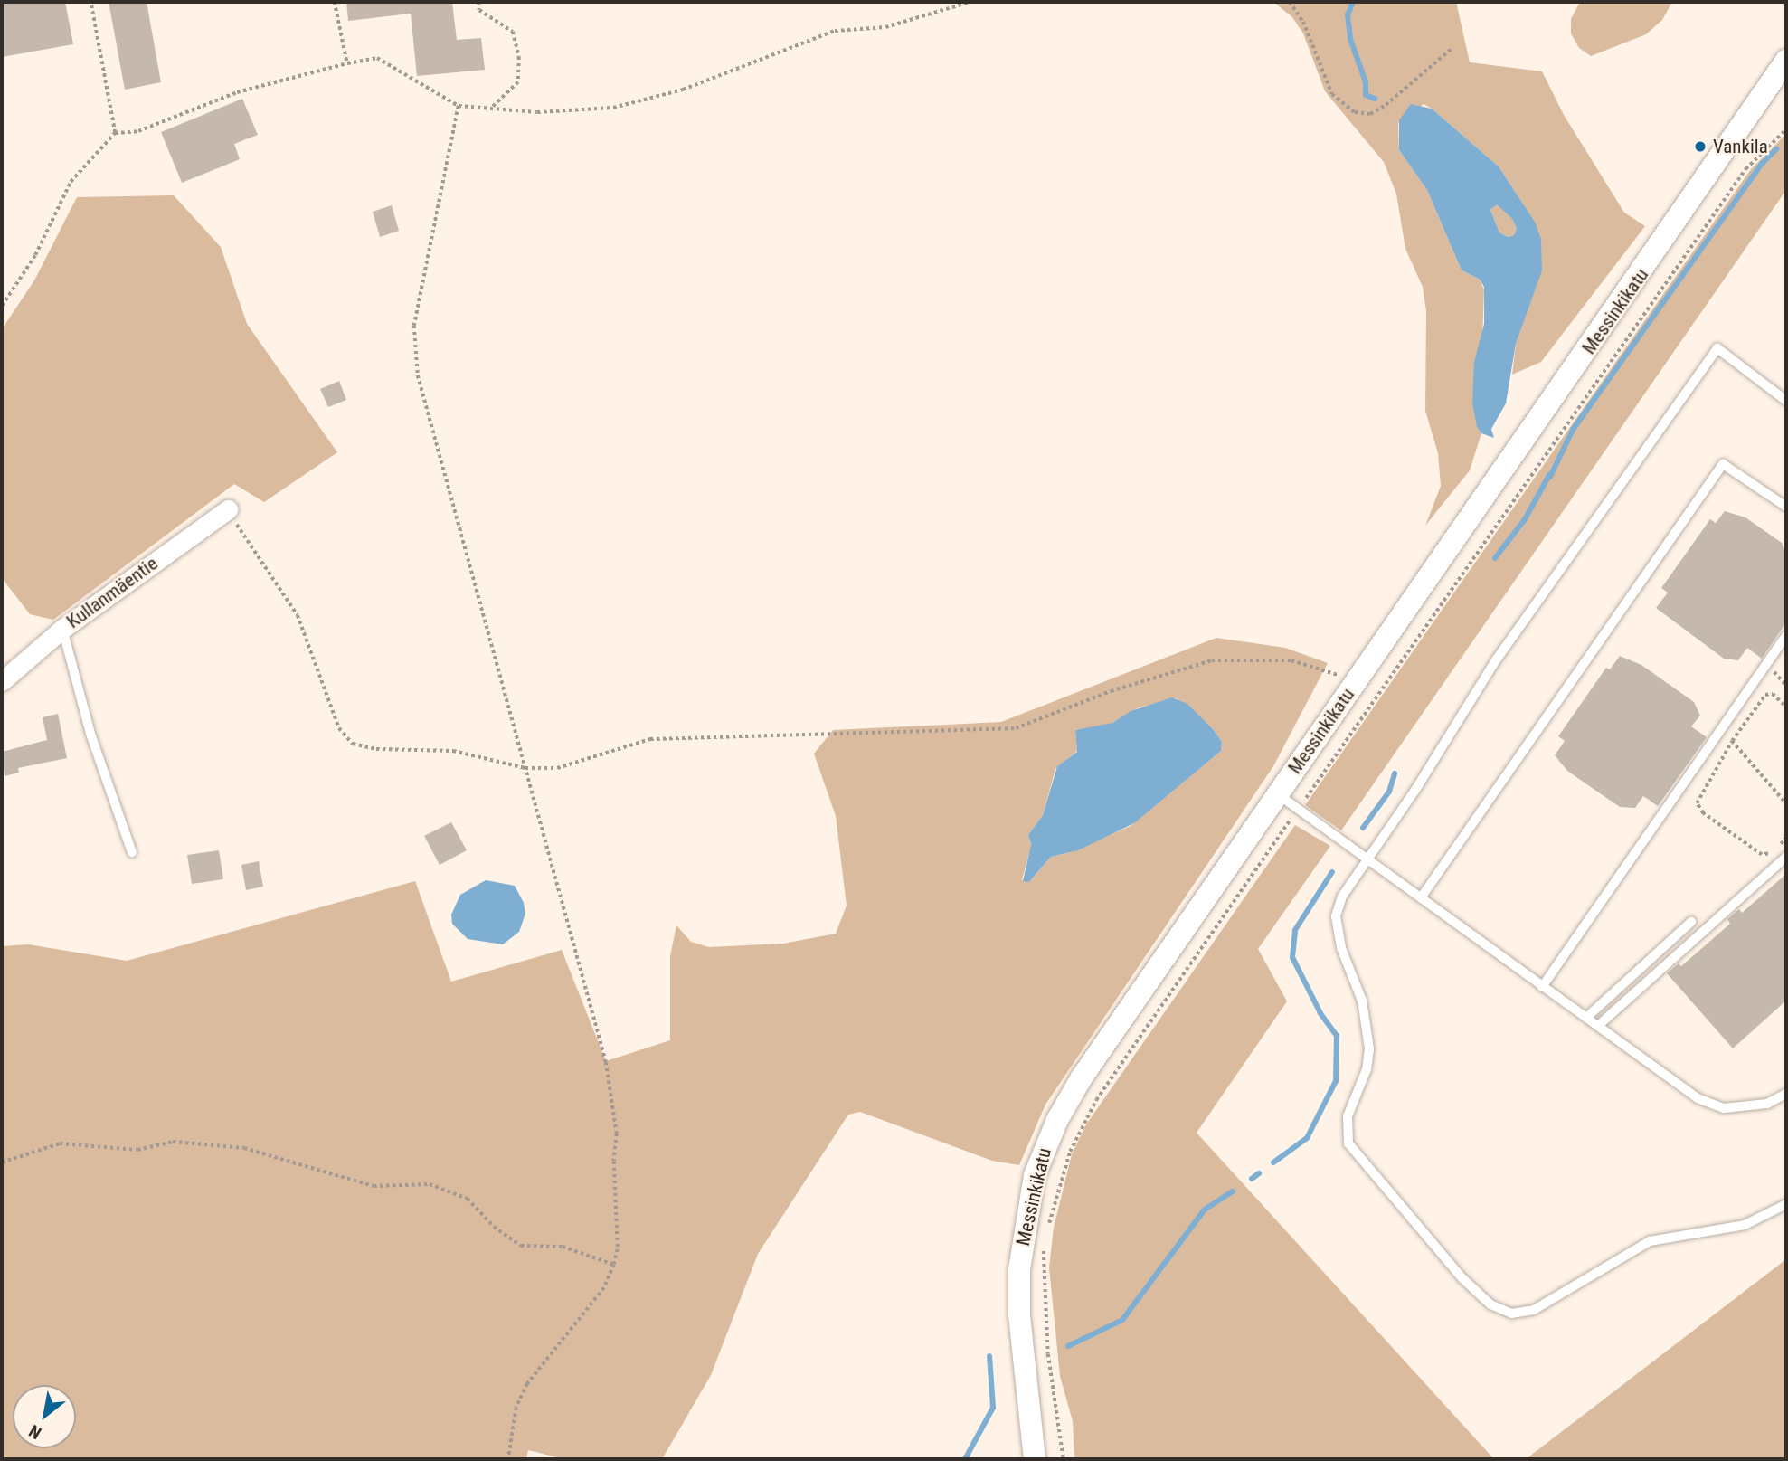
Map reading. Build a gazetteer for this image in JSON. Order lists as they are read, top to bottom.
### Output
{
  "streets": {
    "street": ["Messinkikatu", "Kullanmäentie"]
  },
  "places": ["Vankila"],
  "north": "bottom left"
}
